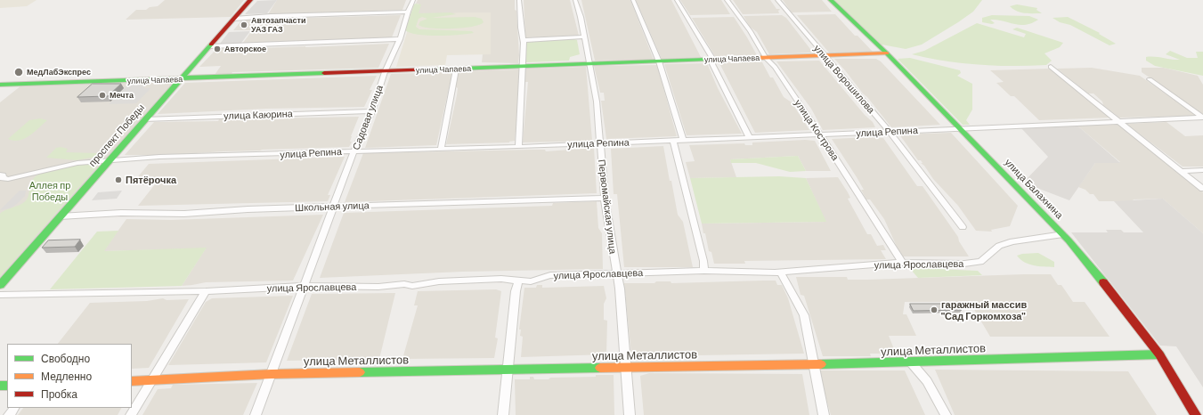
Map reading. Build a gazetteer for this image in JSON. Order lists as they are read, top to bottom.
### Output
{
  "streets": {
    "street": [
      "улица Чапаева",
      "улица Ворошилова",
      "улица Каюрина",
      "Садовая улица",
      "улица Кострова",
      "улица Репина",
      "проспект Победы",
      "улица Балахнина",
      "Школьная улица",
      "Первомайская улица",
      "улица Ярославцева",
      "улица Металлистов"
    ]
  },
  "crossings": [
    ["улица Чапаева", "улица Ворошилова"],
    ["улица Чапаева", "Садовая улица"],
    ["улица Чапаева", "улица Кострова"],
    ["улица Чапаева", "проспект Победы"],
    ["улица Чапаева", "улица Балахнина"],
    ["улица Чапаева", "Первомайская улица"],
    ["улица Ворошилова", "улица Репина"],
    ["улица Каюрина", "Садовая улица"],
    ["улица Каюрина", "проспект Победы"],
    ["Садовая улица", "улица Репина"],
    ["Садовая улица", "Школьная улица"],
    ["Садовая улица", "улица Ярославцева"],
    ["Садовая улица", "улица Металлистов"],
    ["улица Кострова", "улица Репина"],
    ["улица Кострова", "улица Ярославцева"],
    ["улица Репина", "проспект Победы"],
    ["улица Репина", "улица Балахнина"],
    ["улица Репина", "Первомайская улица"],
    ["проспект Победы", "Школьная улица"],
    ["улица Балахнина", "улица Ярославцева"],
    ["улица Балахнина", "улица Металлистов"],
    ["Школьная улица", "Первомайская улица"],
    ["Первомайская улица", "улица Ярославцева"],
    ["Первомайская улица", "улица Металлистов"]
  ],
  "parks": ["Аллея пр Победы"],
  "places": [
    "Автозапчасти УАЗ ГАЗ",
    "Авторское",
    "МедЛабЭкспрес",
    "Мечта",
    "Пятёрочка",
    "гаражный массив \"Сад Горкомхоза\""
  ],
  "legend": ["Свободно", "Медленно", "Пробка"]
}
